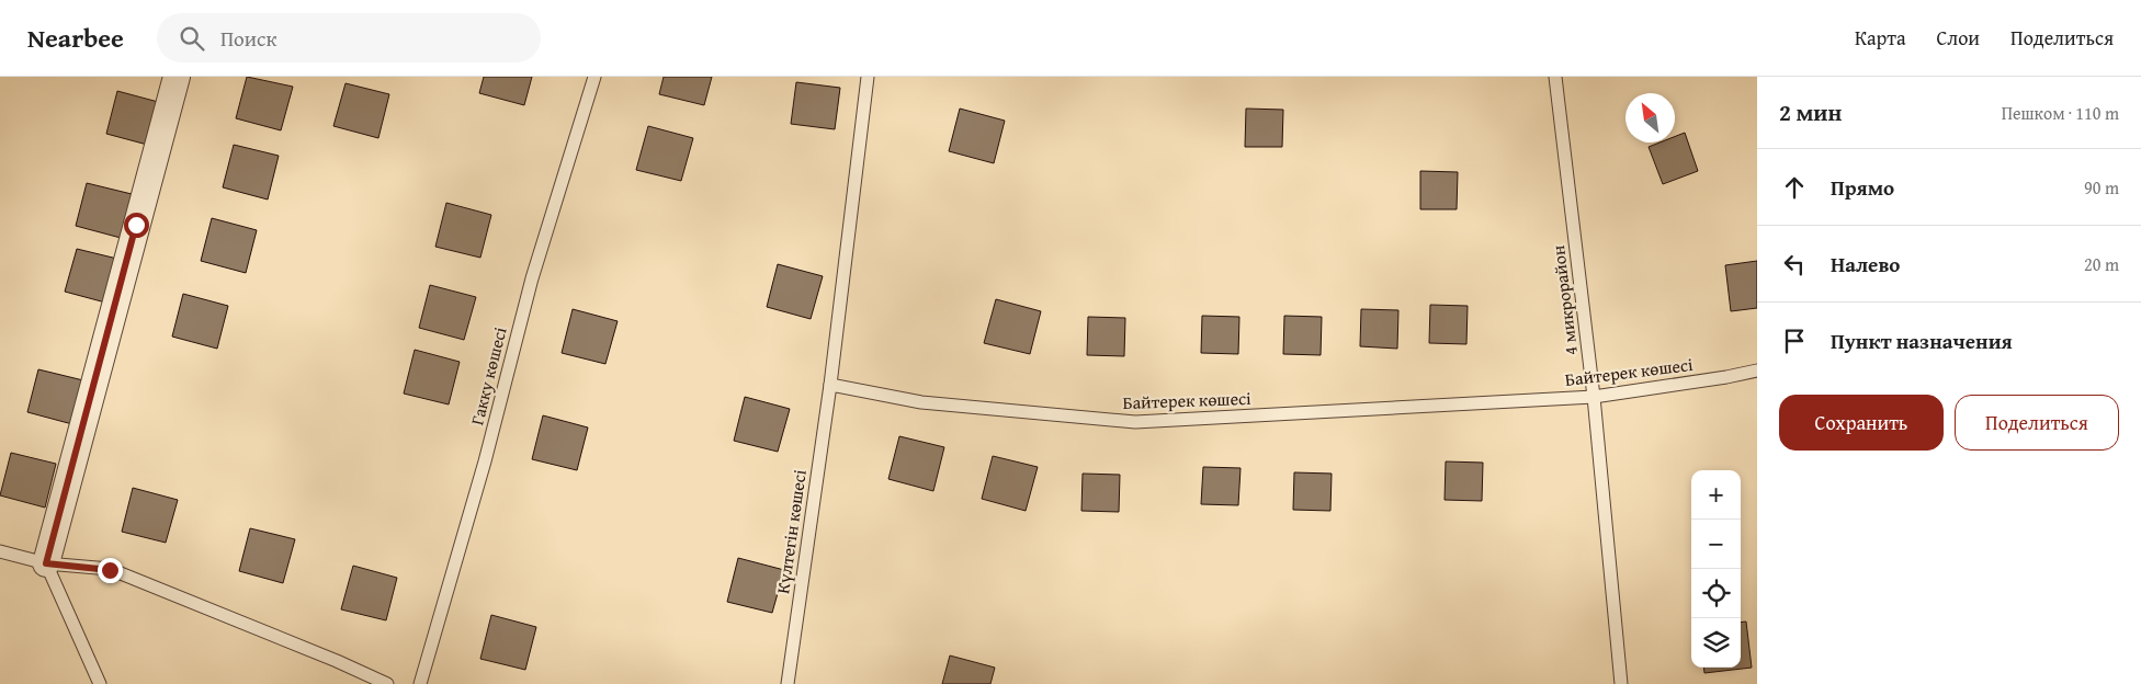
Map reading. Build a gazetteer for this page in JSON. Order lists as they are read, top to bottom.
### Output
{
  "streets": {
    "lane": [
      "4 микрорайон",
      "Байтерек көшесі",
      "Гакку көшесі",
      "Күлтегін көшесі"
    ]
  },
  "crossings": [
    ["4 микрорайон", "Байтерек көшесі"],
    ["Байтерек көшесі", "Күлтегін көшесі"]
  ],
  "north": "top left",
  "page": {
    "header": "Nearbee",
    "search": "Поиск",
    "nav": ["Карта", "Слои", "Поделиться"],
    "heading": ["2 мин", "Пешком · 110 m"],
    "list": [
      ["Прямо", "90 m"],
      ["Налево", "20 m"],
      "Пункт назначения"
    ],
    "buttons": ["Сохранить", "Поделиться"],
    "map_buttons": ["+", "−"]
  }
}
